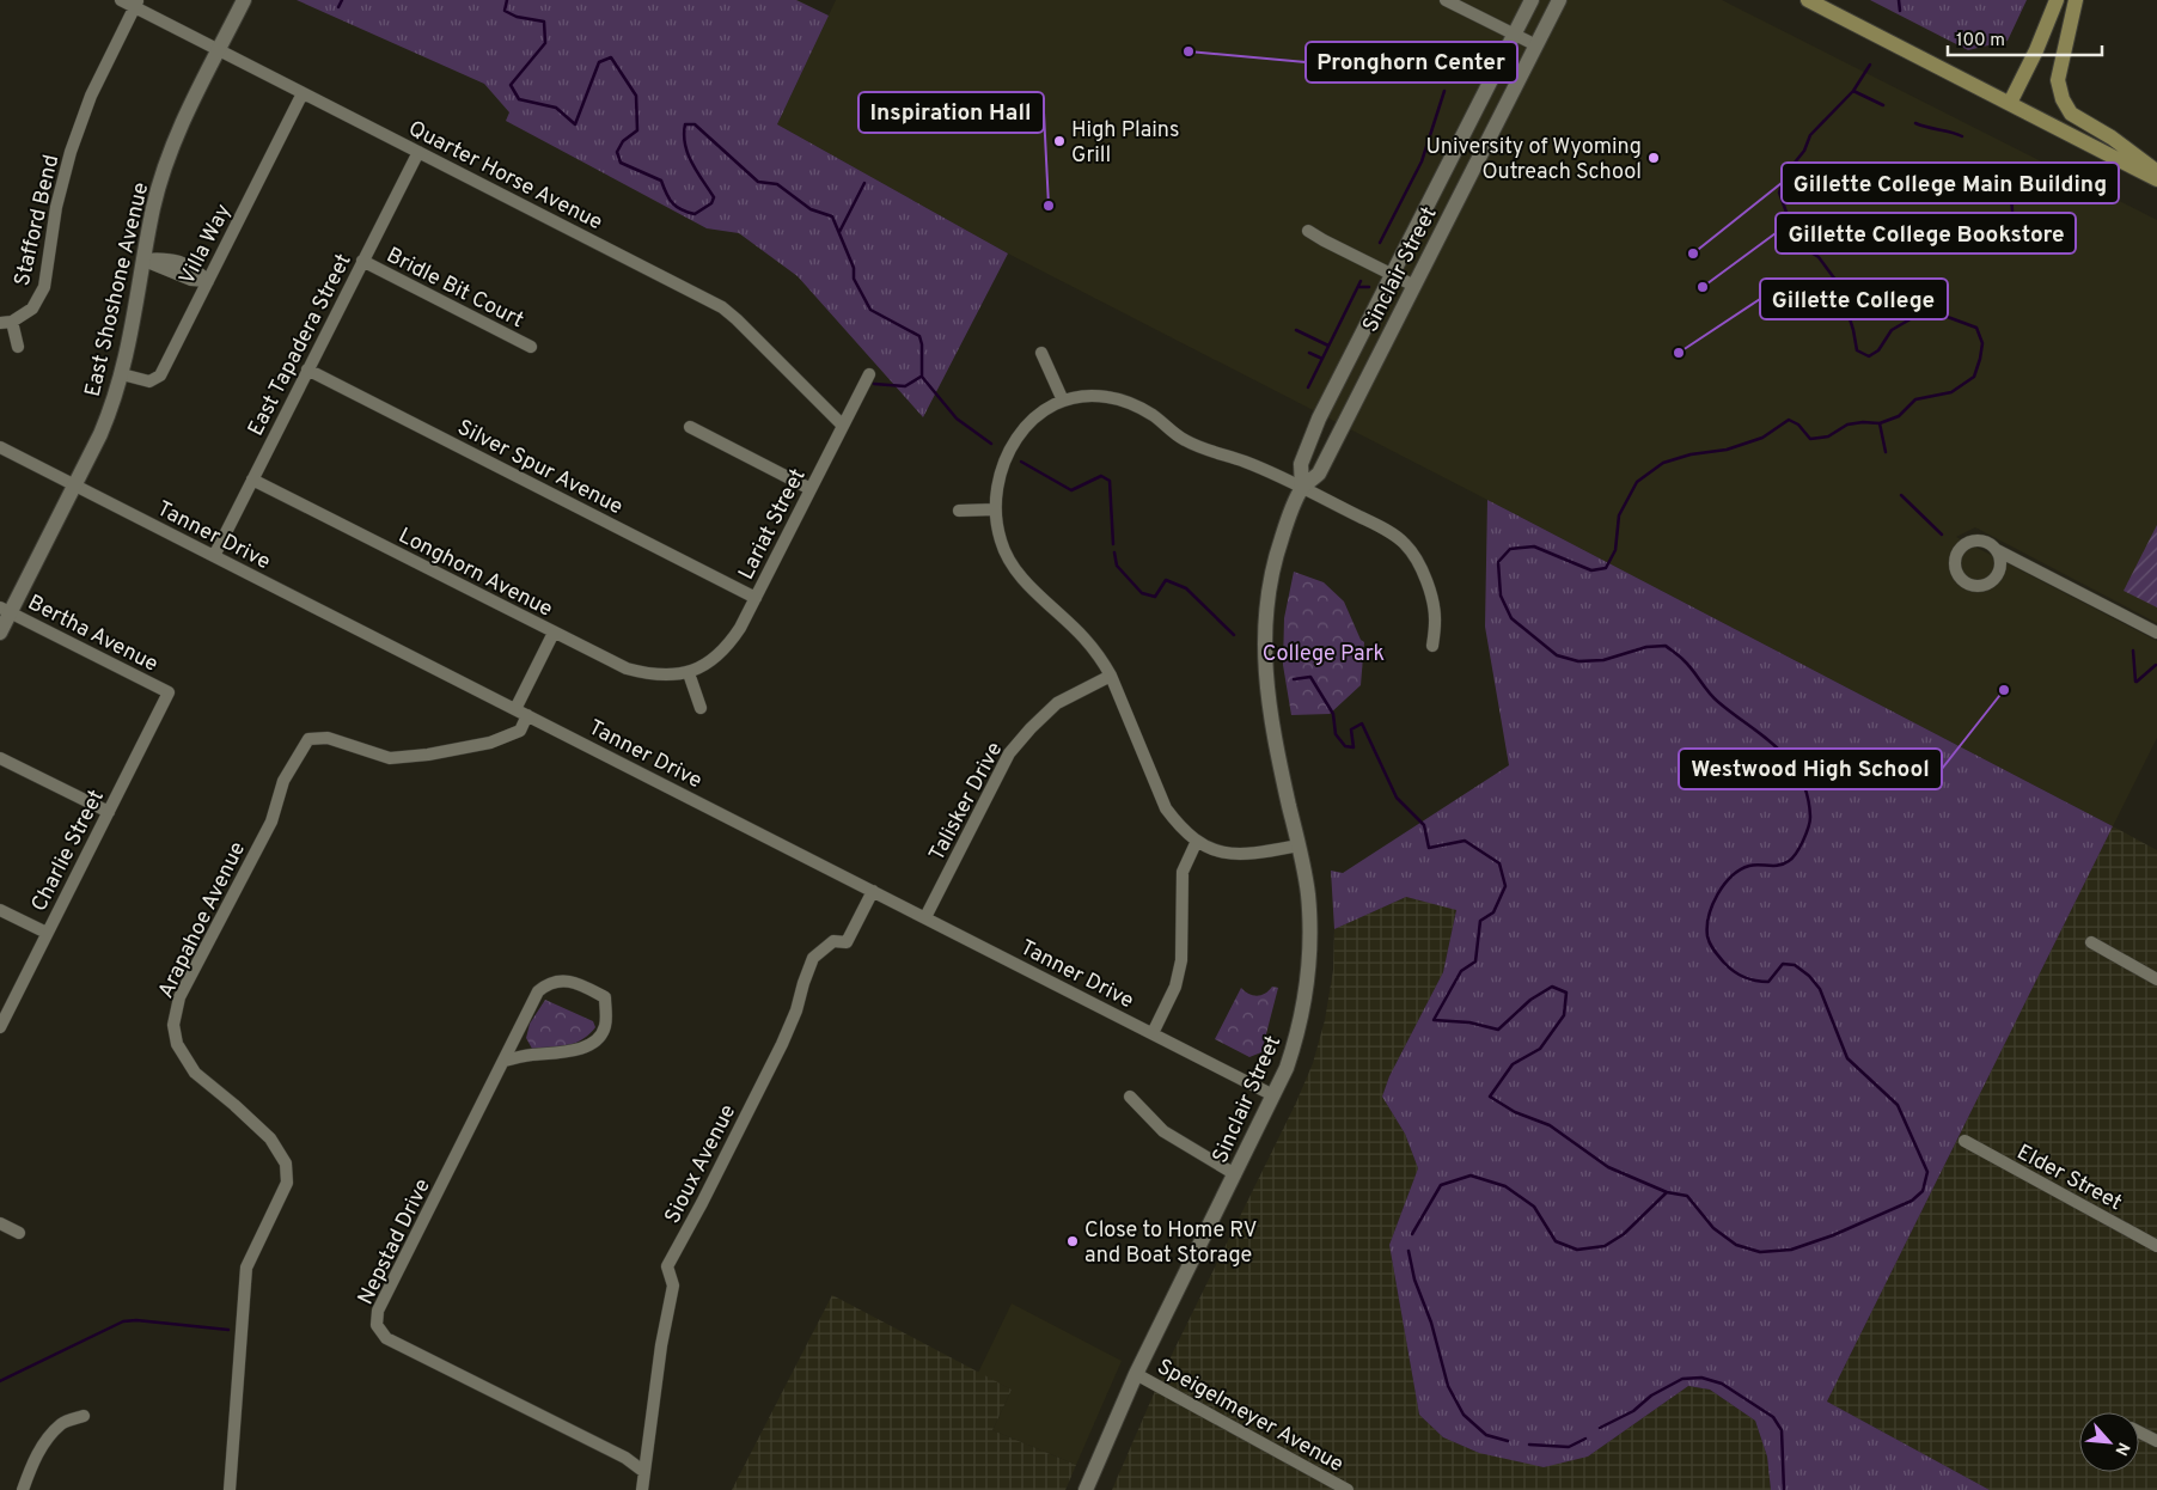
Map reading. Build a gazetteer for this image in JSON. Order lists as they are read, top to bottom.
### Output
{
  "streets": {
    "street": [
      "Quarter Horse Avenue",
      "Stafford Bend",
      "Villa Way",
      "Sinclair Street",
      "Bridle Bit Court",
      "East Shoshone Avenue",
      "East Tapadera Street",
      "Silver Spur Avenue",
      "Lariat Street",
      "Tanner Drive",
      "Longhorn Avenue",
      "Bertha Avenue",
      "Talisker Drive",
      "Charlie Street",
      "Arapahoe Avenue",
      "Sioux Avenue",
      "Elder Street",
      "Nepstad Drive",
      "Speigelmeyer Avenue"
    ]
  },
  "crossings": [
    ["Quarter Horse Avenue", "Stafford Bend"],
    ["Quarter Horse Avenue", "Villa Way"],
    ["Quarter Horse Avenue", "East Shoshone Avenue"],
    ["Quarter Horse Avenue", "East Tapadera Street"],
    ["Quarter Horse Avenue", "Lariat Street"],
    ["Villa Way", "East Shoshone Avenue"],
    ["Sinclair Street", "Tanner Drive"],
    ["Sinclair Street", "Speigelmeyer Avenue"],
    ["Bridle Bit Court", "East Tapadera Street"],
    ["East Shoshone Avenue", "Tanner Drive"],
    ["East Shoshone Avenue", "Bertha Avenue"],
    ["East Tapadera Street", "Silver Spur Avenue"],
    ["East Tapadera Street", "Tanner Drive"],
    ["East Tapadera Street", "Longhorn Avenue"],
    ["Silver Spur Avenue", "Lariat Street"],
    ["Lariat Street", "Longhorn Avenue"],
    ["Tanner Drive", "Talisker Drive"],
    ["Tanner Drive", "Arapahoe Avenue"],
    ["Tanner Drive", "Sioux Avenue"],
    ["Bertha Avenue", "Charlie Street"],
    ["Sioux Avenue", "Nepstad Drive"]
  ],
  "parks": ["College Park"],
  "places": [
    "Pronghorn Center",
    "High Plains Grill",
    "University of Wyoming Outreach School",
    "Inspiration Hall",
    "Gillette College Main Building",
    "Gillette College Bookstore",
    "Gillette College",
    "Westwood High School",
    "Close to Home RV and Boat Storage"
  ],
  "scale_bar": "100 m",
  "north": "bottom right"
}
